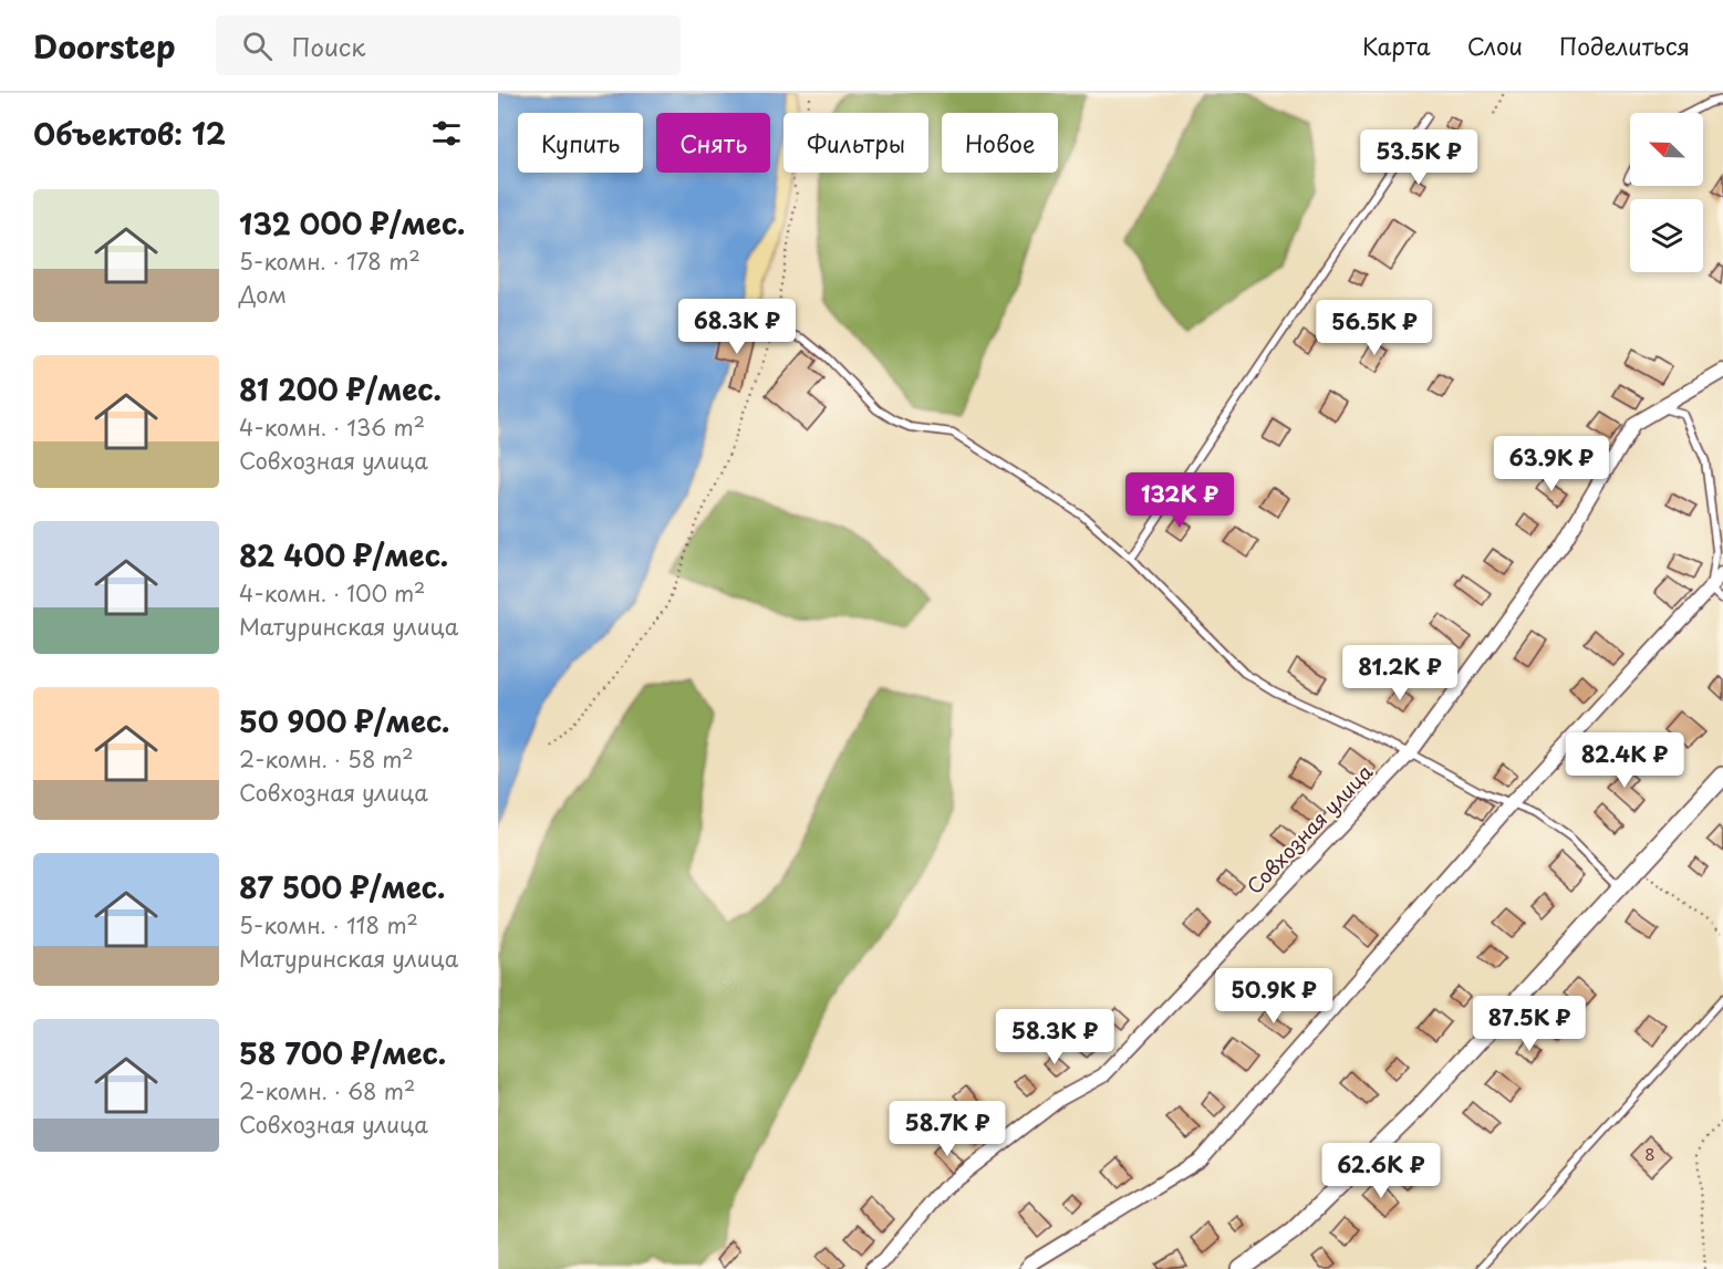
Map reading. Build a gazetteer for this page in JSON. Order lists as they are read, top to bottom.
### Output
{
  "streets": {
    "street": ["Совхозная улица"]
  },
  "house_numbers": ["8"],
  "north": "top left",
  "page": {
    "header": "Doorstep",
    "search": "Поиск",
    "nav": ["Карта", "Слои", "Поделиться"],
    "heading": "Объектов: 12",
    "chip": [
      "Купить",
      "Снять",
      "Фильтры",
      "Новое"
    ],
    "price": [
      "53.5K ₽",
      "68.3K ₽",
      "56.5K ₽",
      "63.9K ₽",
      "132K ₽",
      "81.2K ₽",
      "82.4K ₽",
      "50.9K ₽",
      "87.5K ₽",
      "58.3K ₽",
      "58.7K ₽",
      "62.6K ₽"
    ],
    "list": [
      {
        "name": "132 000 ₽/мес.",
        "note": "5-комн. · 178 m² · Дом"
      },
      {
        "name": "81 200 ₽/мес.",
        "note": "4-комн. · 136 m² · Совхозная улица"
      },
      {
        "name": "82 400 ₽/мес.",
        "note": "4-комн. · 100 m² · Матуринская улица"
      },
      {
        "name": "50 900 ₽/мес.",
        "note": "2-комн. · 58 m² · Совхозная улица"
      },
      {
        "name": "87 500 ₽/мес.",
        "note": "5-комн. · 118 m² · Матуринская улица"
      },
      {
        "name": "58 700 ₽/мес.",
        "note": "2-комн. · 68 m² · Совхозная улица"
      }
    ]
  }
}
